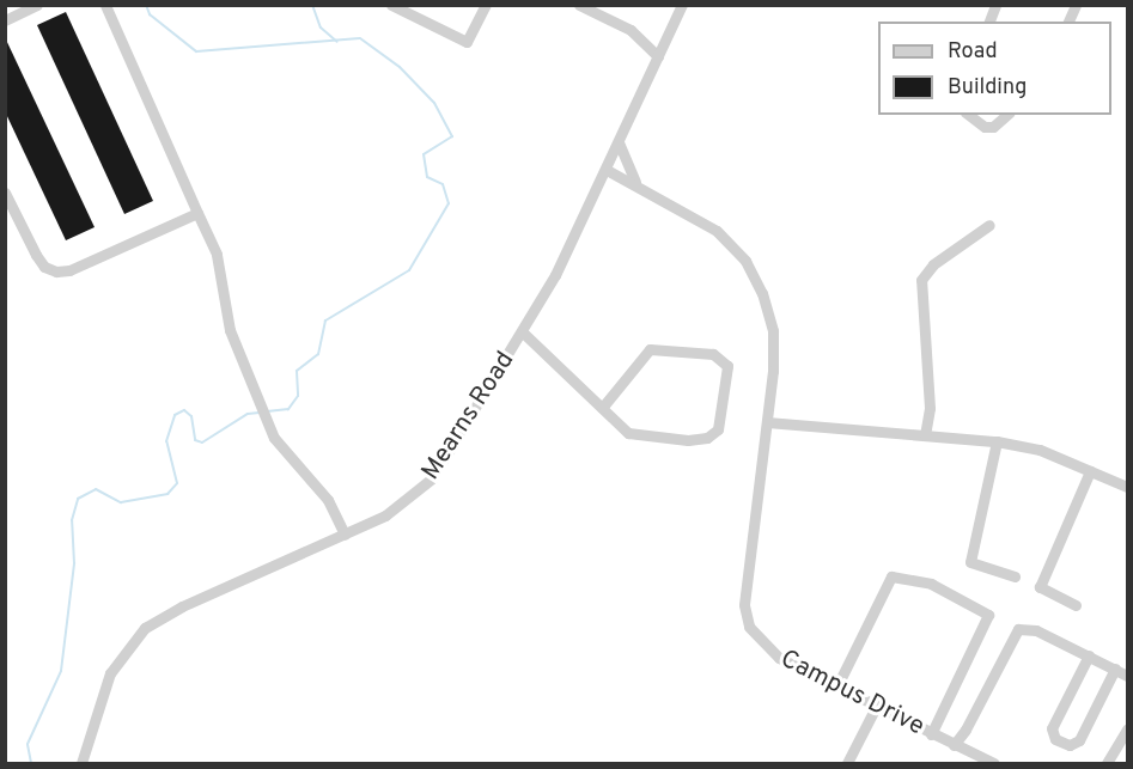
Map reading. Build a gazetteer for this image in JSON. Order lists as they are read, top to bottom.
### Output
{
  "streets": {
    "street": ["Mearns Road", "Campus Drive"]
  },
  "crossings": [
    ["Mearns Road", "Campus Drive"]
  ],
  "legend": ["Road", "Building"]
}
